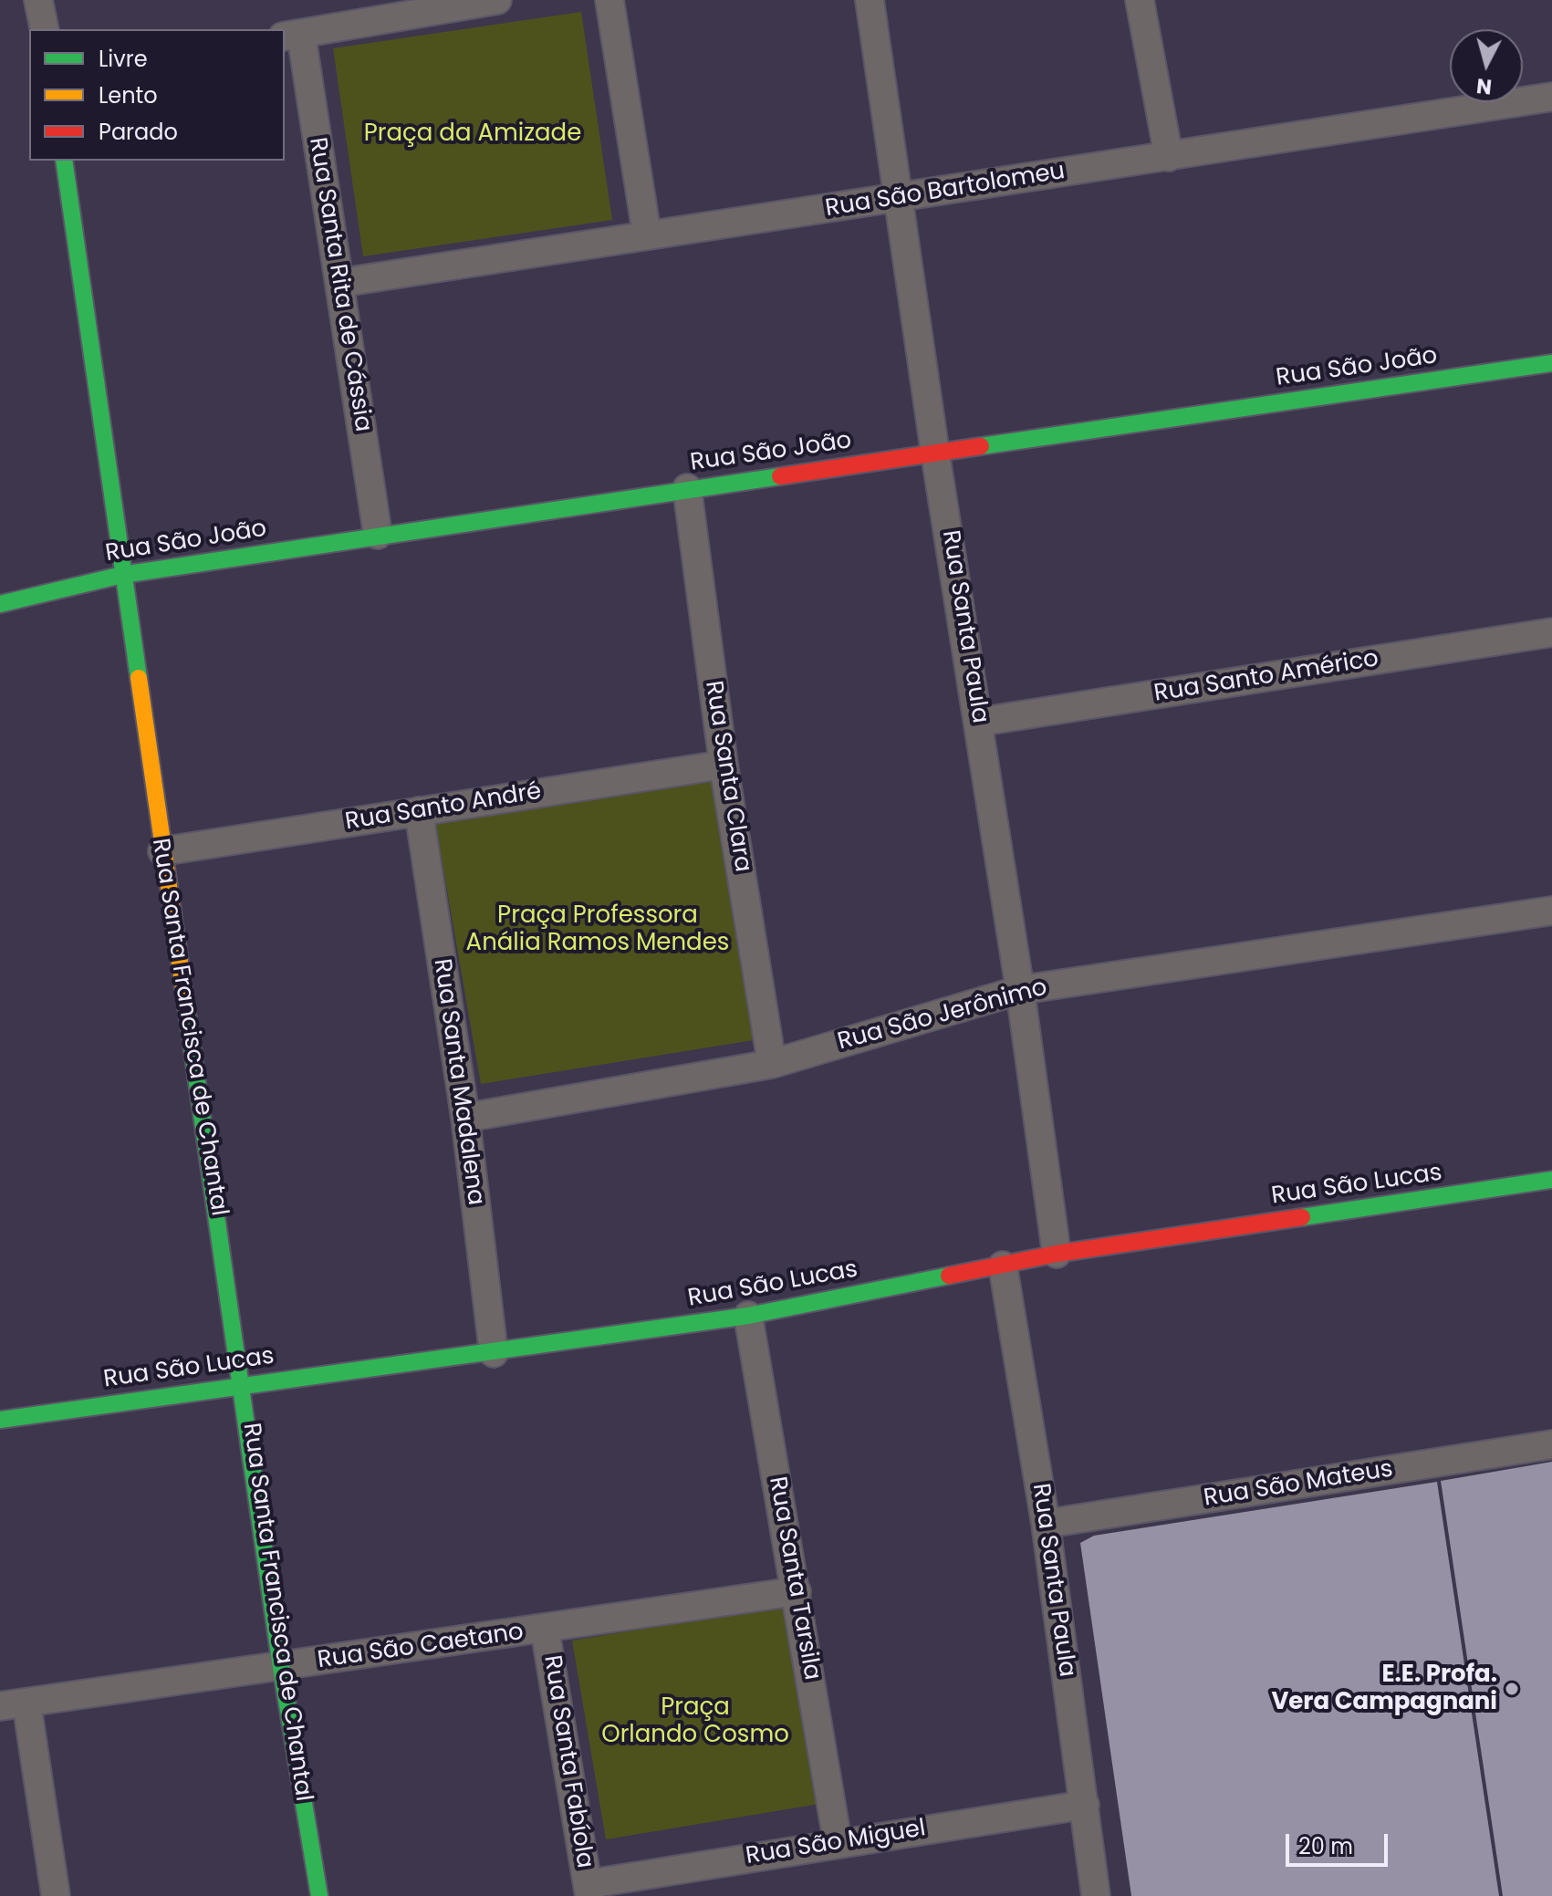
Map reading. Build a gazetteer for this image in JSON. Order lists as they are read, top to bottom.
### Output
{
  "streets": {
    "street": [
      "Rua São Bartolomeu",
      "Rua Santa Rita de Cássia",
      "Rua São João",
      "Rua Santa Paula",
      "Rua Santo Américo",
      "Rua Santa Clara",
      "Rua Santo André",
      "Rua São Jerônimo",
      "Rua Santa Francisca de Chantal",
      "Rua Santa Madalena",
      "Rua São Lucas",
      "Rua São Mateus",
      "Rua Santa Tarsila",
      "Rua São Caetano",
      "Rua Santa Fabíola",
      "Rua São Miguel"
    ]
  },
  "crossings": [
    ["Rua São Bartolomeu", "Rua Santa Rita de Cássia"],
    ["Rua São Bartolomeu", "Rua Santa Paula"],
    ["Rua Santa Rita de Cássia", "Rua São João"],
    ["Rua São João", "Rua Santa Paula"],
    ["Rua São João", "Rua Santa Clara"],
    ["Rua São João", "Rua Santa Francisca de Chantal"],
    ["Rua Santa Paula", "Rua Santo Américo"],
    ["Rua Santa Paula", "Rua São Jerônimo"],
    ["Rua Santa Paula", "Rua São Lucas"],
    ["Rua Santa Paula", "Rua São Mateus"],
    ["Rua Santa Paula", "Rua São Miguel"],
    ["Rua Santa Clara", "Rua Santo André"],
    ["Rua Santa Clara", "Rua São Jerônimo"],
    ["Rua Santo André", "Rua Santa Francisca de Chantal"],
    ["Rua Santo André", "Rua Santa Madalena"],
    ["Rua São Jerônimo", "Rua Santa Madalena"],
    ["Rua Santa Francisca de Chantal", "Rua São Lucas"],
    ["Rua Santa Francisca de Chantal", "Rua São Caetano"],
    ["Rua Santa Madalena", "Rua São Lucas"],
    ["Rua São Lucas", "Rua Santa Tarsila"],
    ["Rua Santa Tarsila", "Rua São Caetano"],
    ["Rua Santa Tarsila", "Rua São Miguel"],
    ["Rua São Caetano", "Rua Santa Fabíola"],
    ["Rua Santa Fabíola", "Rua São Miguel"]
  ],
  "parks": ["Praça da Amizade", "Praça Professora Anália Ramos Mendes", "Praça Orlando Cosmo"],
  "places": ["E.E. Profa. Vera Campagnani"],
  "legend": ["Livre", "Lento", "Parado"],
  "scale_bar": "20 m",
  "north": "bottom"
}
